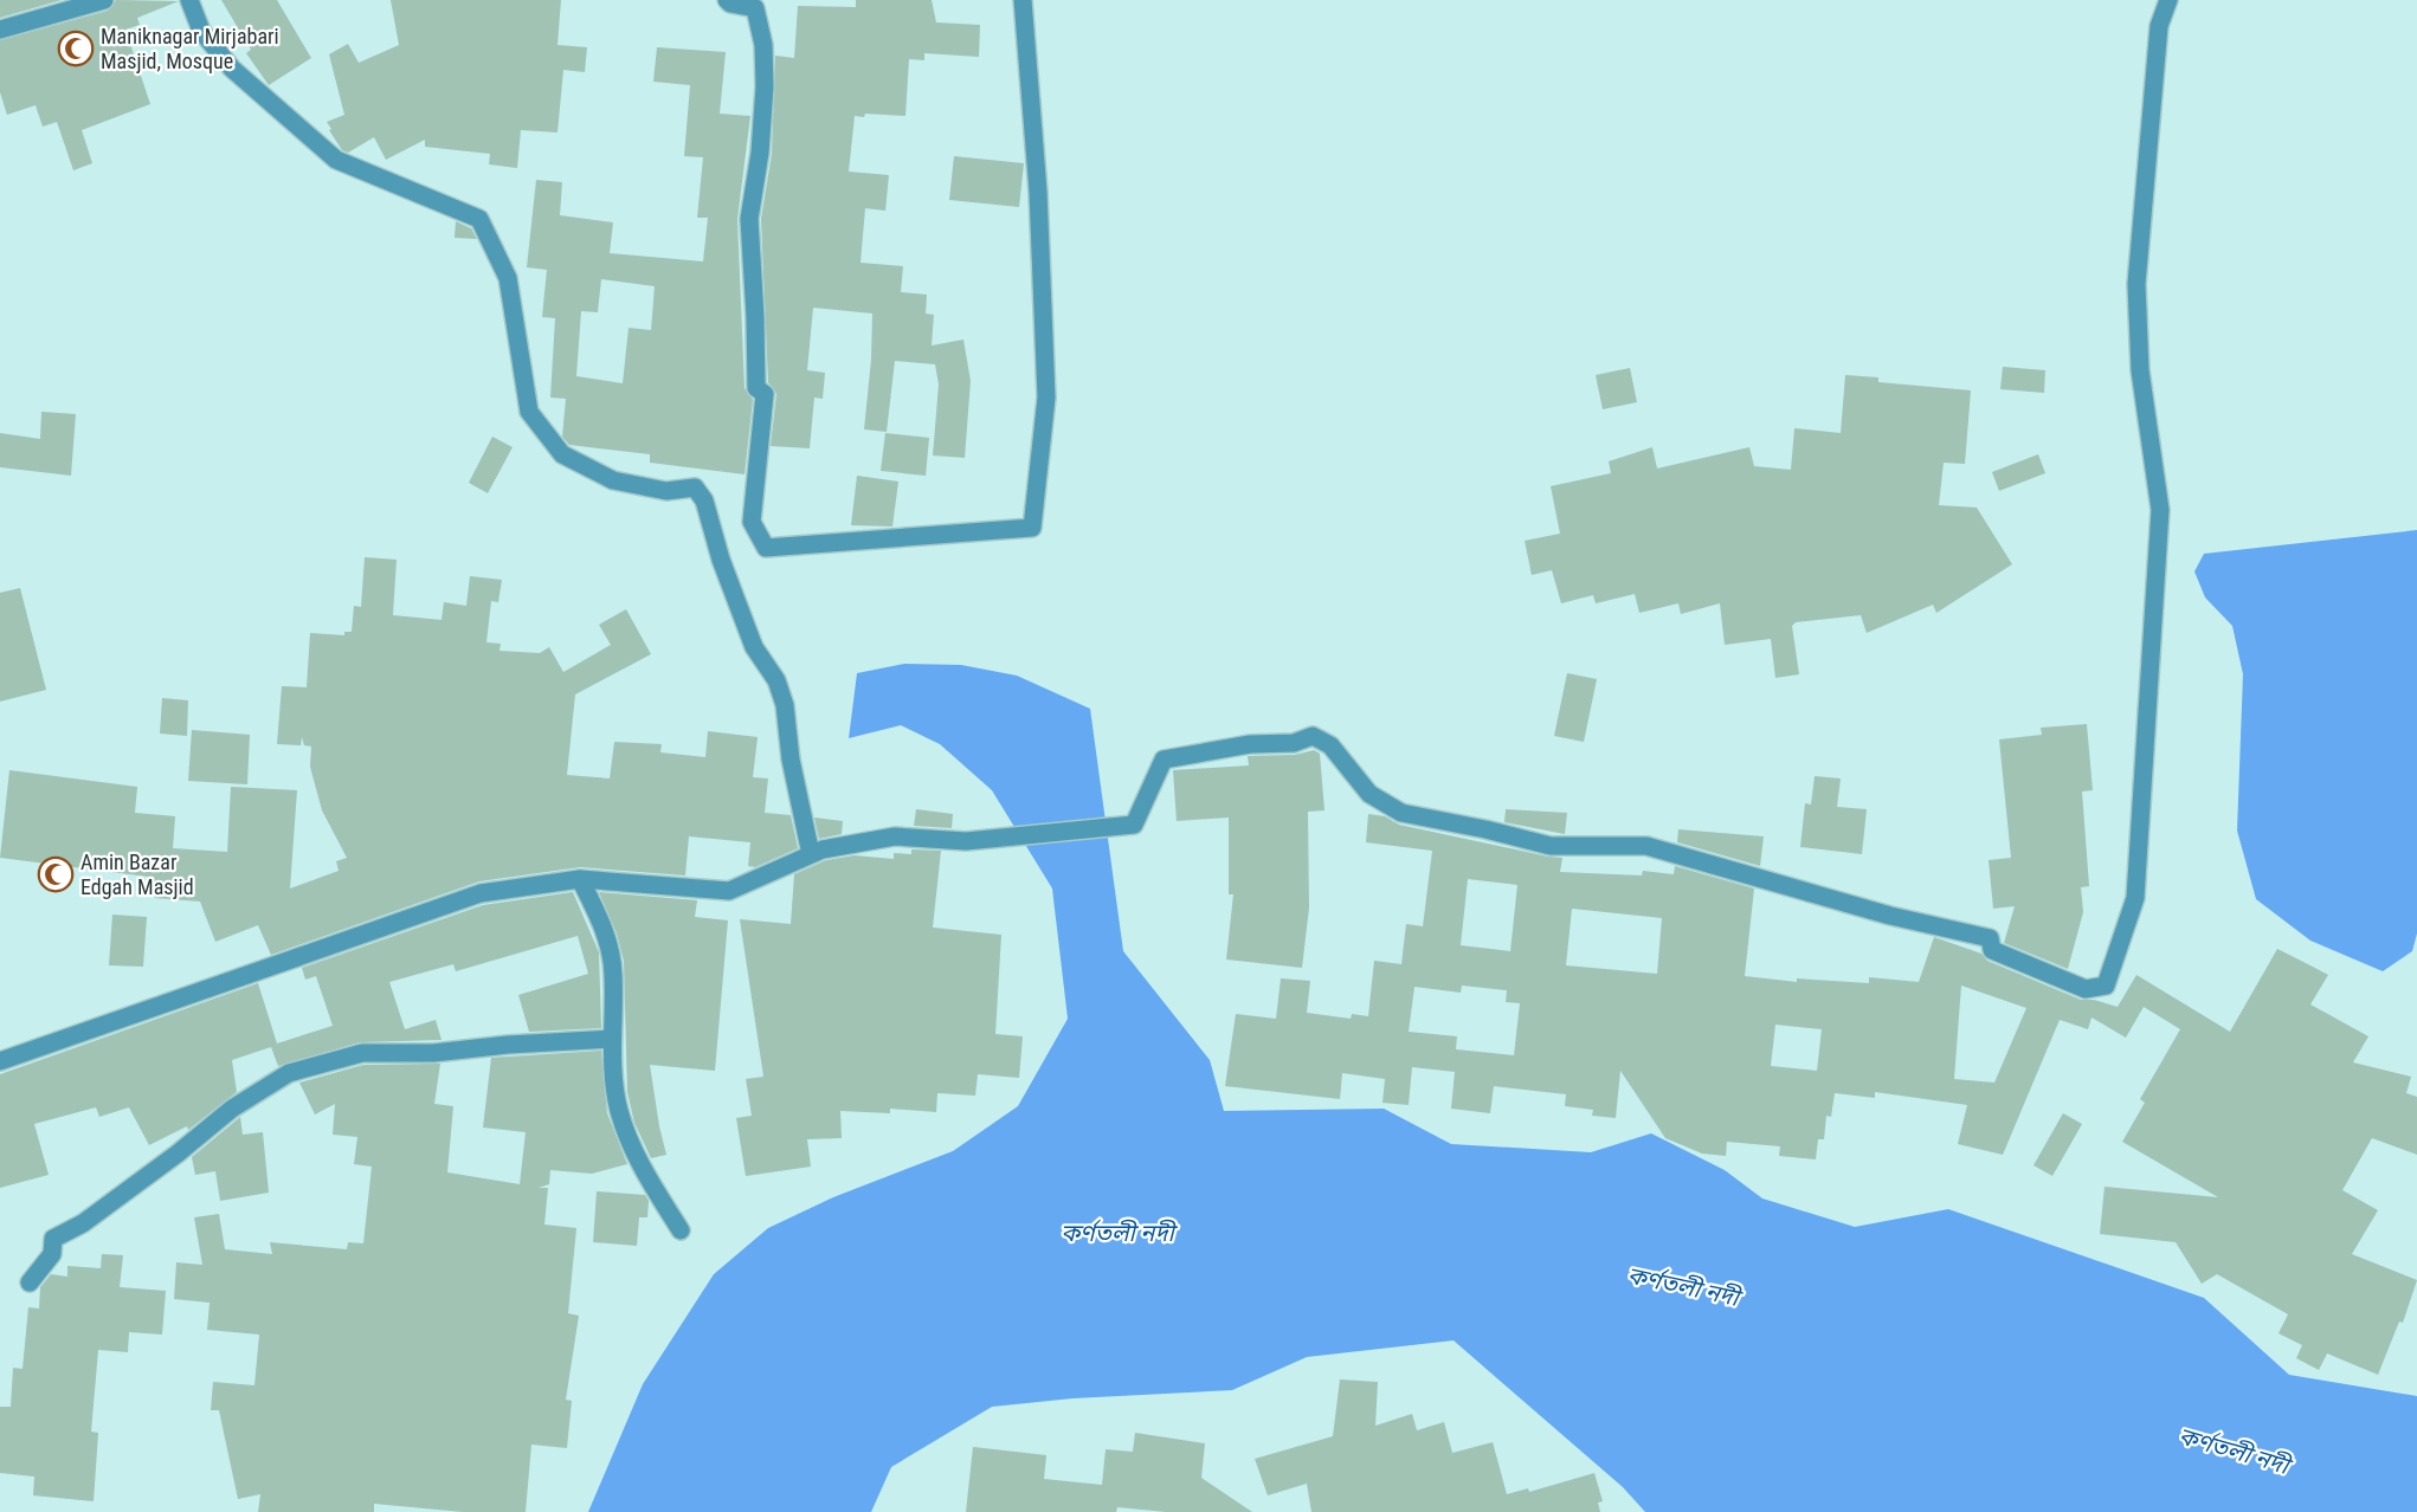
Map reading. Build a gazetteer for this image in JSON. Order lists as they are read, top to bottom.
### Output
{
  "water": ["কর্ণতলী নদী"],
  "places": {
    "mosque": ["Maniknagar Mirjabari Masjid, Mosque", "Amin Bazar Edgah Masjid"]
  }
}
